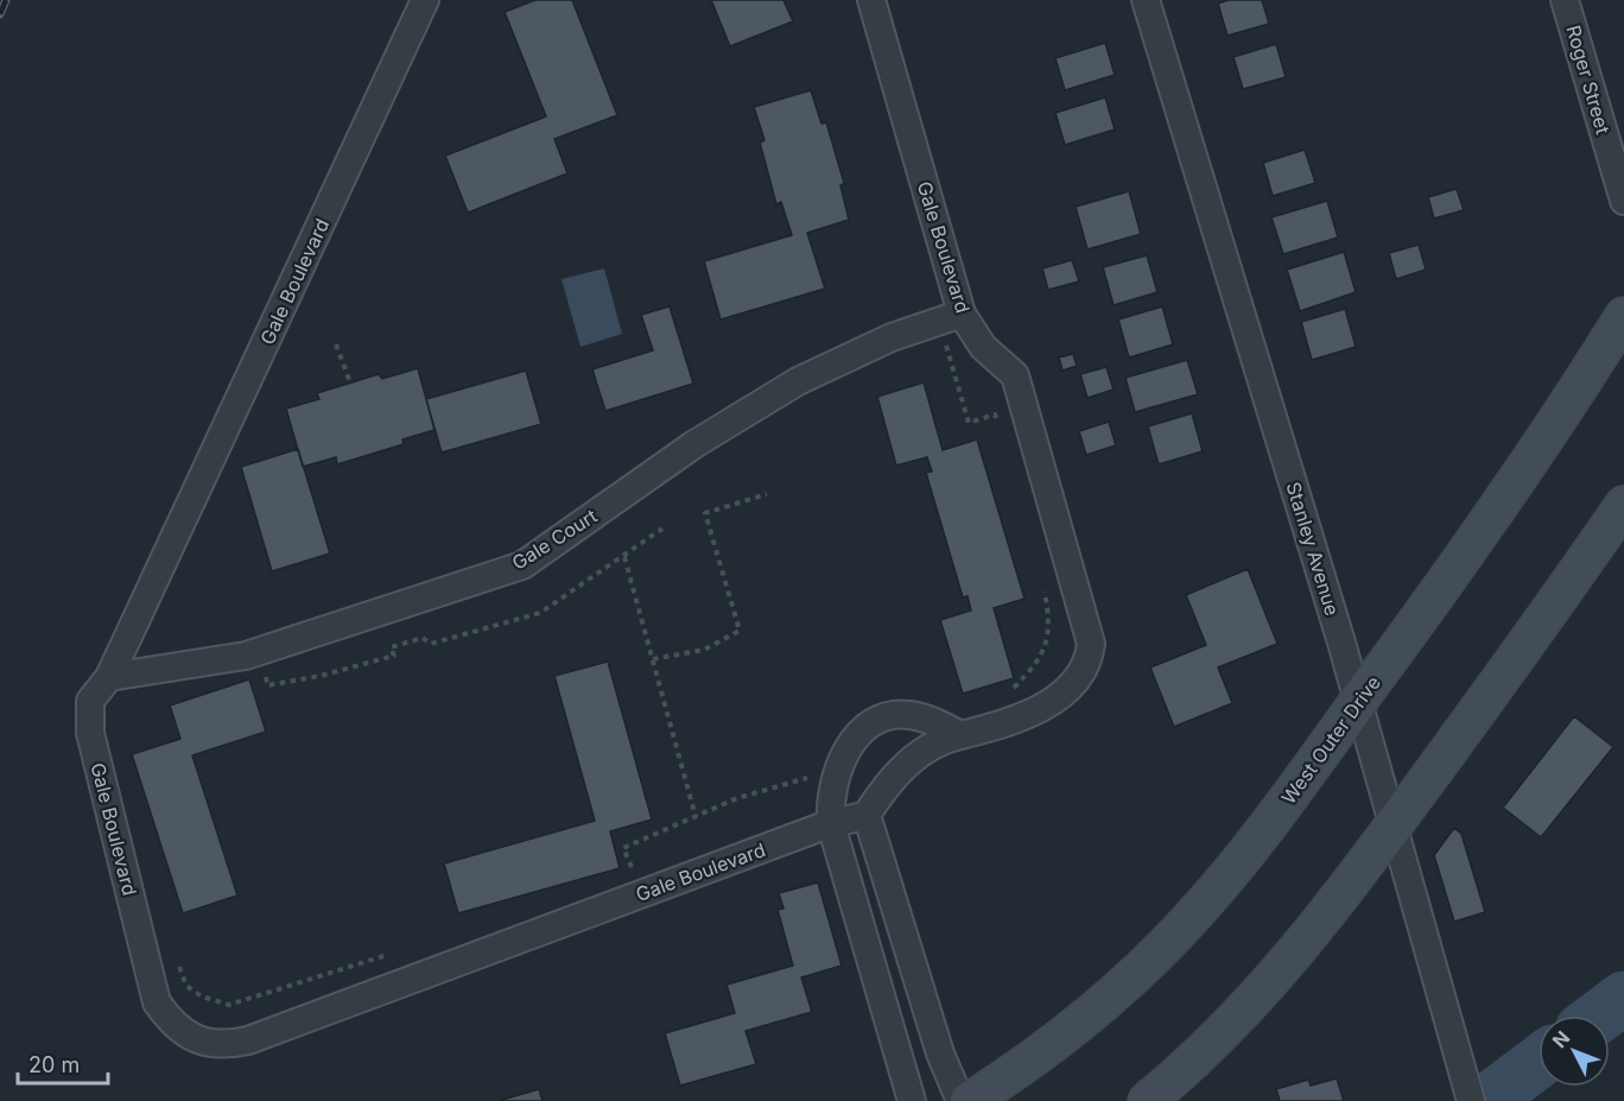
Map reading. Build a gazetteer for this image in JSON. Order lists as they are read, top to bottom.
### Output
{
  "streets": {
    "main road": ["West Outer Drive"],
    "street": [
      "Roger Street",
      "Gale Boulevard",
      "Gale Court",
      "Stanley Avenue"
    ]
  },
  "crossings": [
    ["Gale Boulevard", "Gale Court"],
    ["Stanley Avenue", "West Outer Drive"]
  ],
  "scale_bar": "20 m",
  "north": "top left"
}
